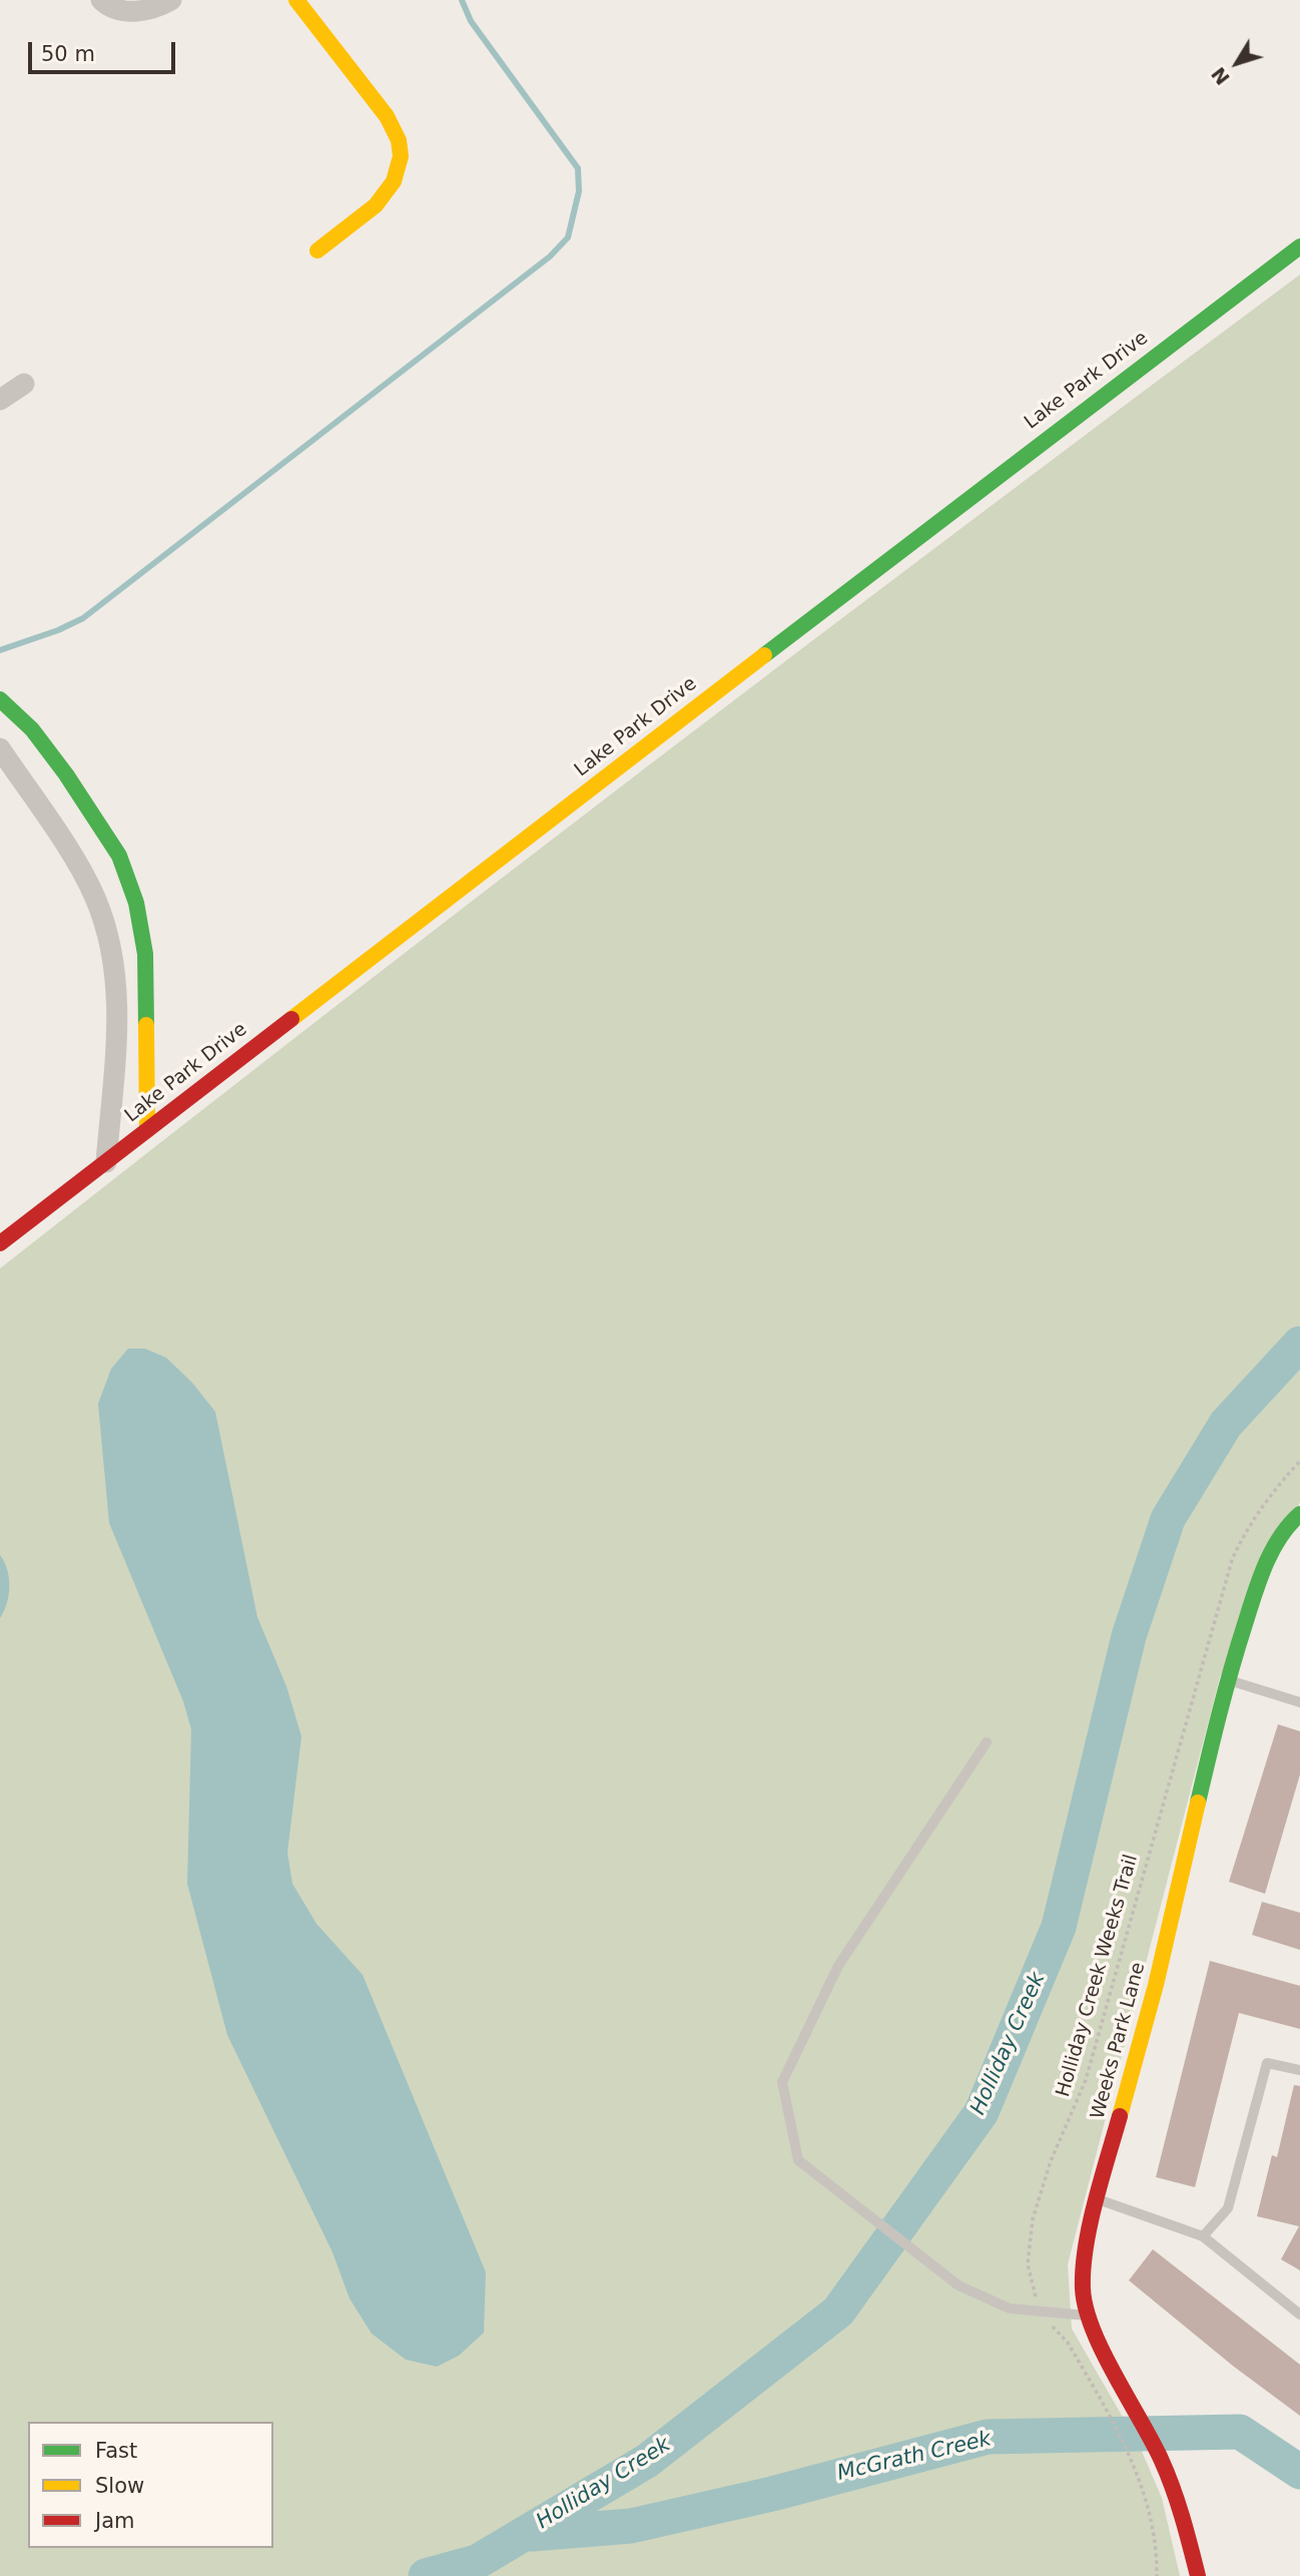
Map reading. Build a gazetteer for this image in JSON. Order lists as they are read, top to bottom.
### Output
{
  "streets": {
    "street": ["Lake Park Drive", "Weeks Park Lane"],
    "path": ["Holliday Creek Weeks Trail"]
  },
  "water": ["Holliday Creek", "McGrath Creek"],
  "legend": ["Fast", "Slow", "Jam"],
  "scale_bar": "50 m",
  "north": "bottom left"
}
